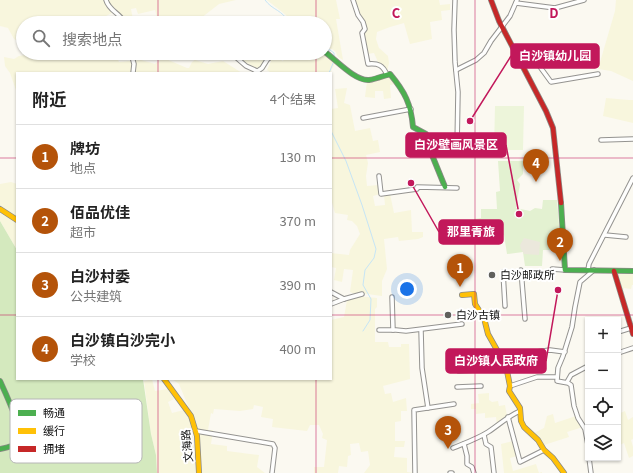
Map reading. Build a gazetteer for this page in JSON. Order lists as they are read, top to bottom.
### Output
{
  "streets": {
    "street": ["文海路"]
  },
  "places": [
    "白沙镇幼儿园",
    "那里青旅",
    "白沙壁画风景区",
    "白沙邮政所",
    "白沙镇人民政府",
    "白沙古镇"
  ],
  "legend": ["畅通", "缓行", "拥堵"],
  "page": {
    "search": "搜索地点",
    "heading": ["附近", "4个结果"],
    "list": [
      {
        "mark": "1",
        "name": "牌坊",
        "note": "地点",
        "value": "130 m"
      },
      {
        "mark": "2",
        "name": "佰品优佳",
        "note": "超市",
        "value": "370 m"
      },
      {
        "mark": "3",
        "name": "白沙村委",
        "note": "公共建筑",
        "value": "390 m"
      },
      {
        "mark": "4",
        "name": "白沙镇白沙完小",
        "note": "学校",
        "value": "400 m"
      }
    ],
    "pins": [
      "4",
      "2",
      "1",
      "3"
    ],
    "map_buttons": ["+", "−"]
  },
  "grid": {
    "columns": ["C", "D"]
  }
}
